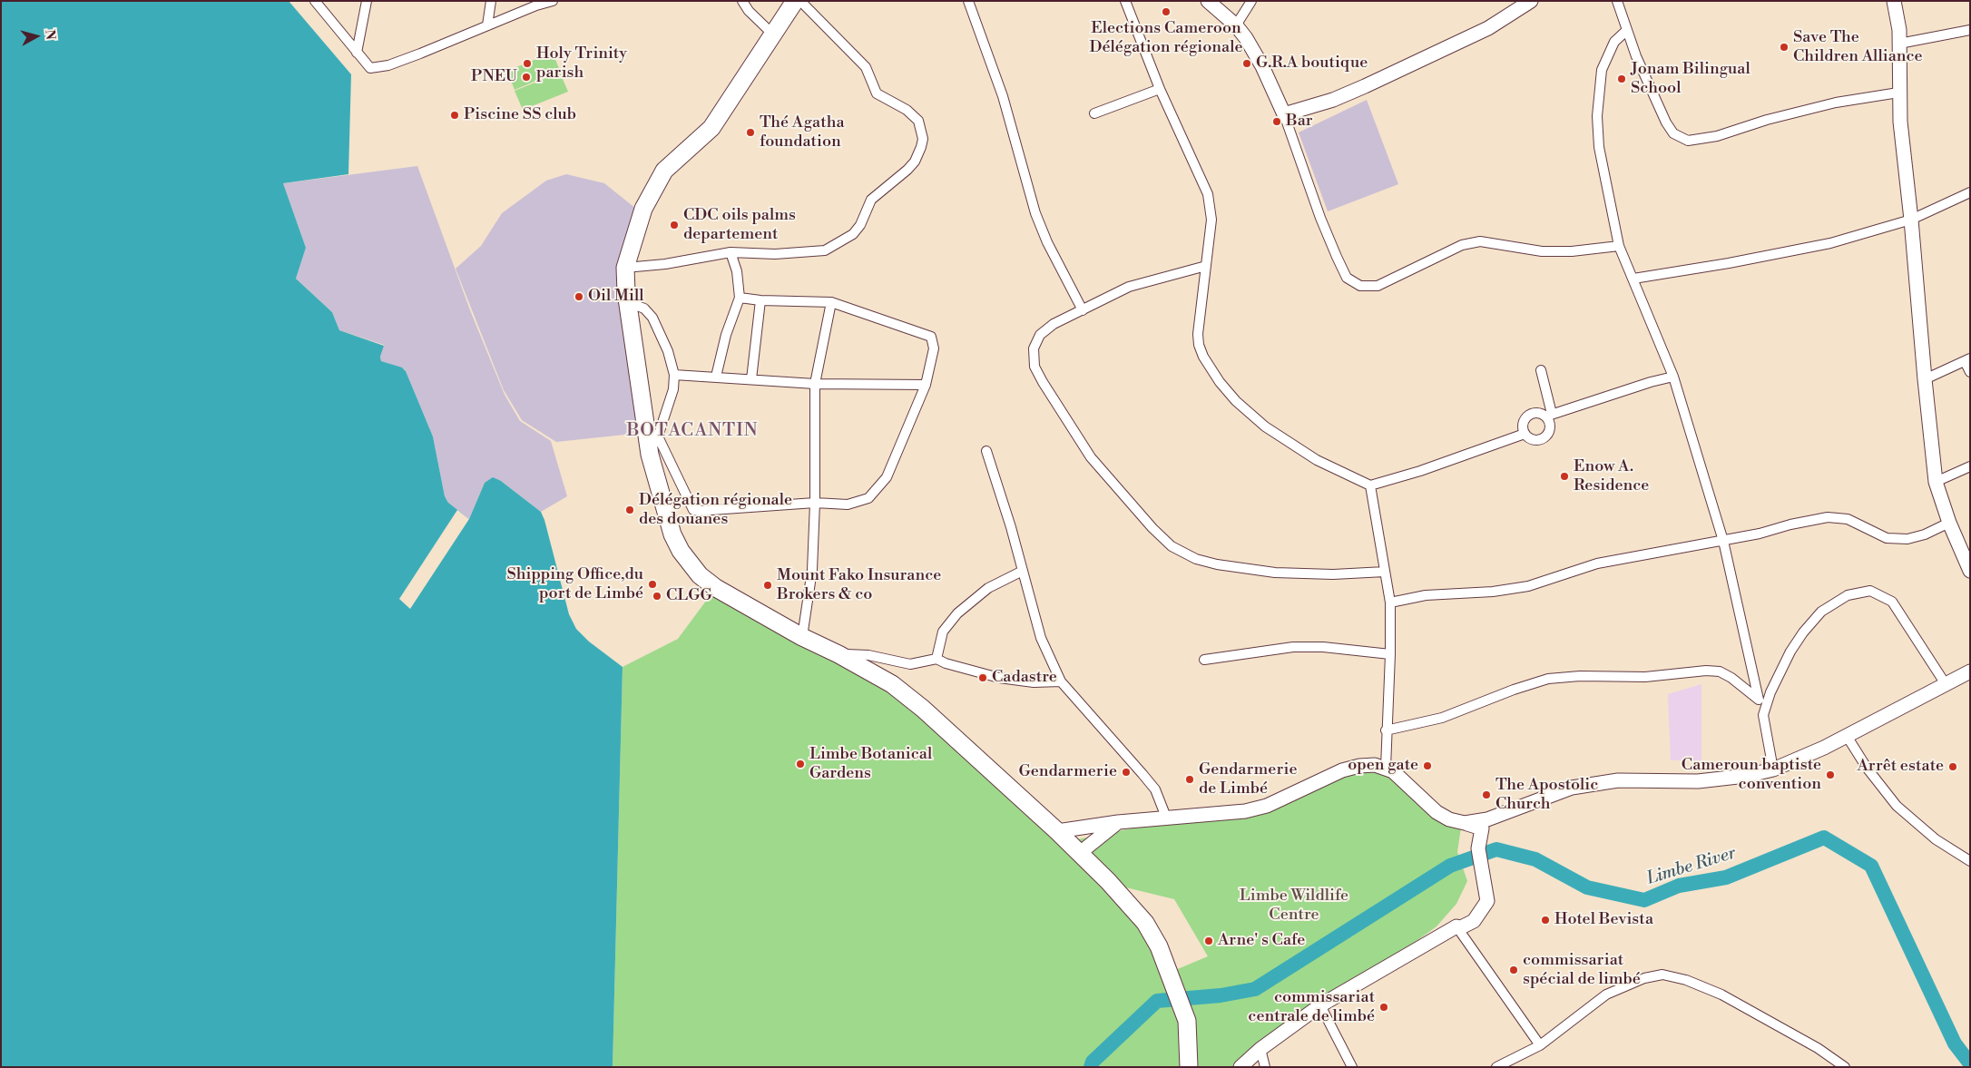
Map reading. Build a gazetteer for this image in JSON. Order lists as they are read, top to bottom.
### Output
{
  "districts": ["BOTACANTIN"],
  "water": ["Limbe River"],
  "parks": ["Limbe Wildlife Centre"],
  "places": [
    "Elections Cameroon Délégation régionale",
    "Save The Children Alliance",
    "Holy Trinity parish",
    "G.R.A boutique",
    "PNEU",
    "Jonam Bilingual School",
    "Piscine SS club",
    "Bar",
    "Thé Agatha foundation",
    "CDC oils palms departement",
    "Oil Mill",
    "Enow A. Residence",
    "Délégation régionale des douanes",
    "Shipping Office,du port de Limbé",
    "Mount Fako Insurance Brokers & co",
    "CLGG",
    "Cadastre",
    "Limbe Botanical Gardens",
    "open gate",
    "Arrêt estate",
    "Gendarmerie",
    "Cameroun baptiste convention",
    "Gendarmerie de Limbé",
    "The Apostolic Church",
    "Hotel Bevista",
    "Arne' s Cafe",
    "commissariat spécial de limbé",
    "commissariat centrale de limbé"
  ],
  "north": "right"
}
